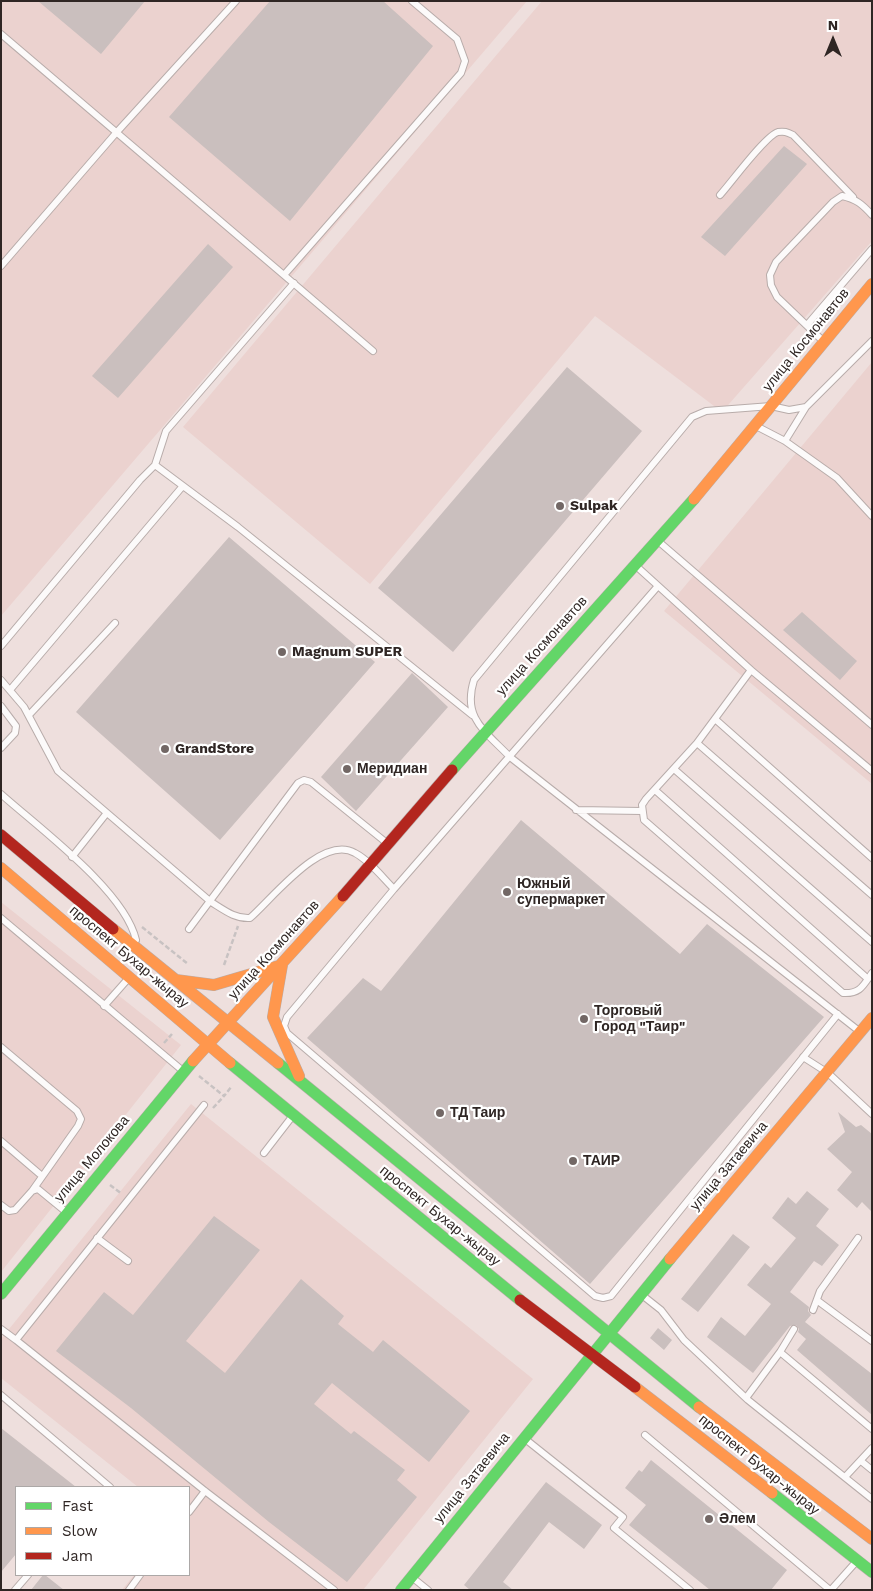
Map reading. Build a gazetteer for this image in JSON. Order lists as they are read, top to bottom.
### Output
{
  "streets": {
    "main road": [
      "улица Космонавтов",
      "проспект Бухар-жырау",
      "улица Молокова",
      "улица Затаевича"
    ]
  },
  "crossings": [
    ["улица Космонавтов", "проспект Бухар-жырау"],
    ["улица Космонавтов", "улица Молокова"],
    ["проспект Бухар-жырау", "улица Молокова"],
    ["проспект Бухар-жырау", "улица Затаевича"]
  ],
  "places": [
    "Sulpak",
    "Magnum SUPER",
    "GrandStore",
    "Меридиан",
    "Южный супермаркет",
    "Торговый Город \"Таир\"",
    "ТД Таир",
    "ТАИР",
    "Әлем"
  ],
  "legend": ["Fast", "Slow", "Jam"],
  "north": "top"
}
